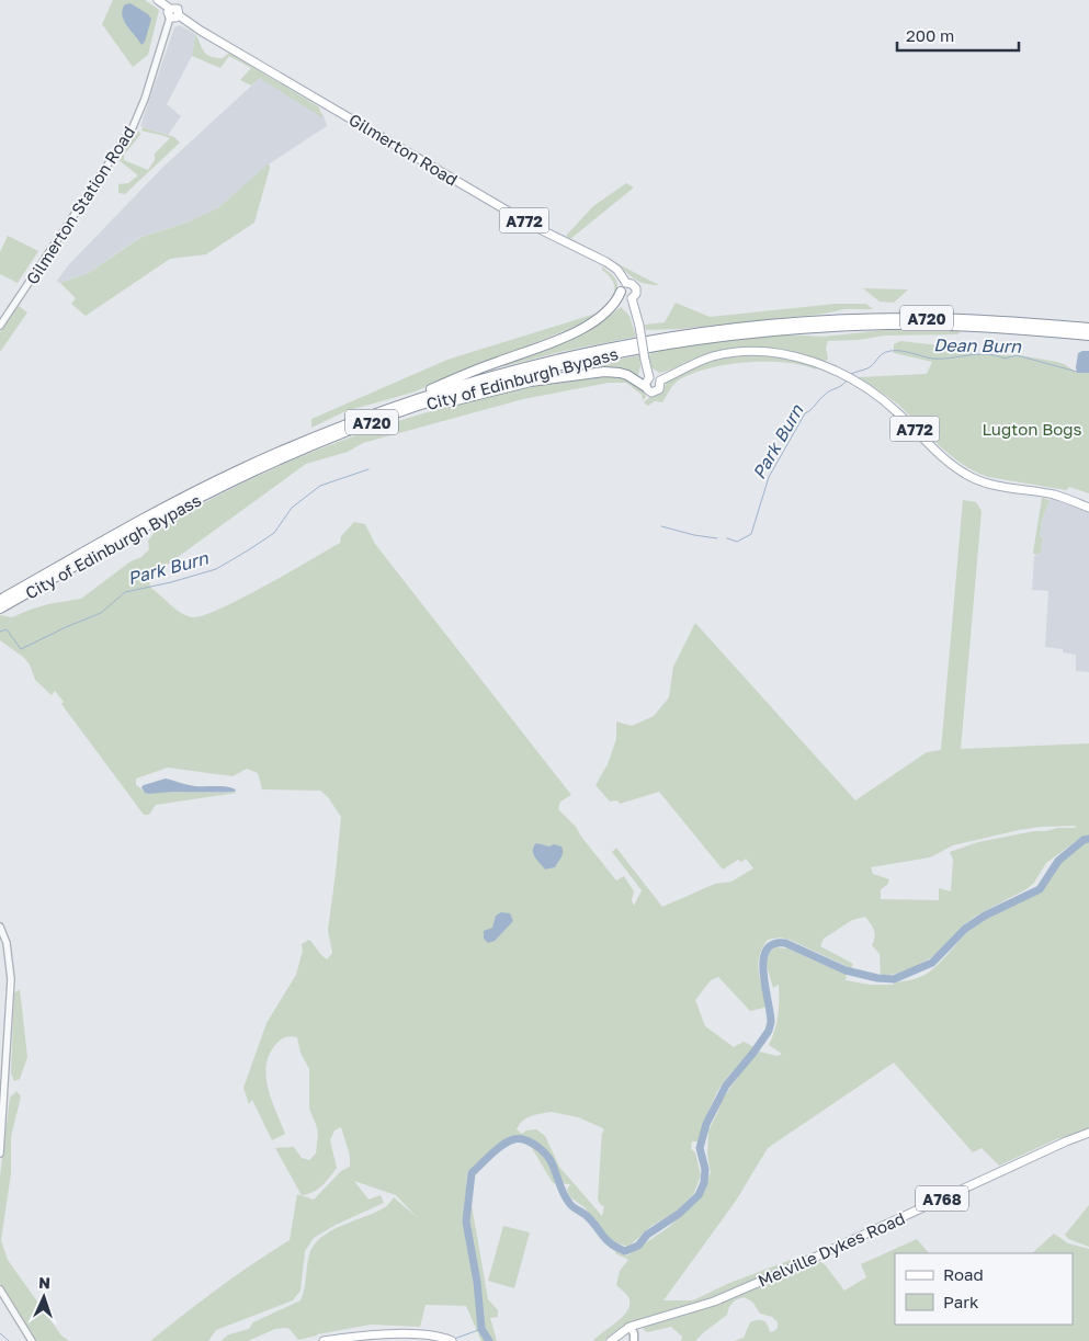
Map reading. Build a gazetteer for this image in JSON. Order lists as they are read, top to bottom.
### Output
{
  "streets": {
    "highway": ["A720", "City of Edinburgh Bypass"],
    "main road": [
      "Gilmerton Road",
      "A772",
      "A768",
      "Melville Dykes Road"
    ],
    "street": ["Gilmerton Station Road"]
  },
  "crossings": [
    ["Gilmerton Road", "Gilmerton Station Road"],
    ["Gilmerton Road", "A772"],
    ["Gilmerton Station Road", "A772"],
    ["A768", "Melville Dykes Road"]
  ],
  "water": ["Dean Burn", "Park Burn"],
  "parks": ["Lugton Bogs"],
  "legend": ["Road", "Park"],
  "scale_bar": "200 m",
  "north": "top"
}
